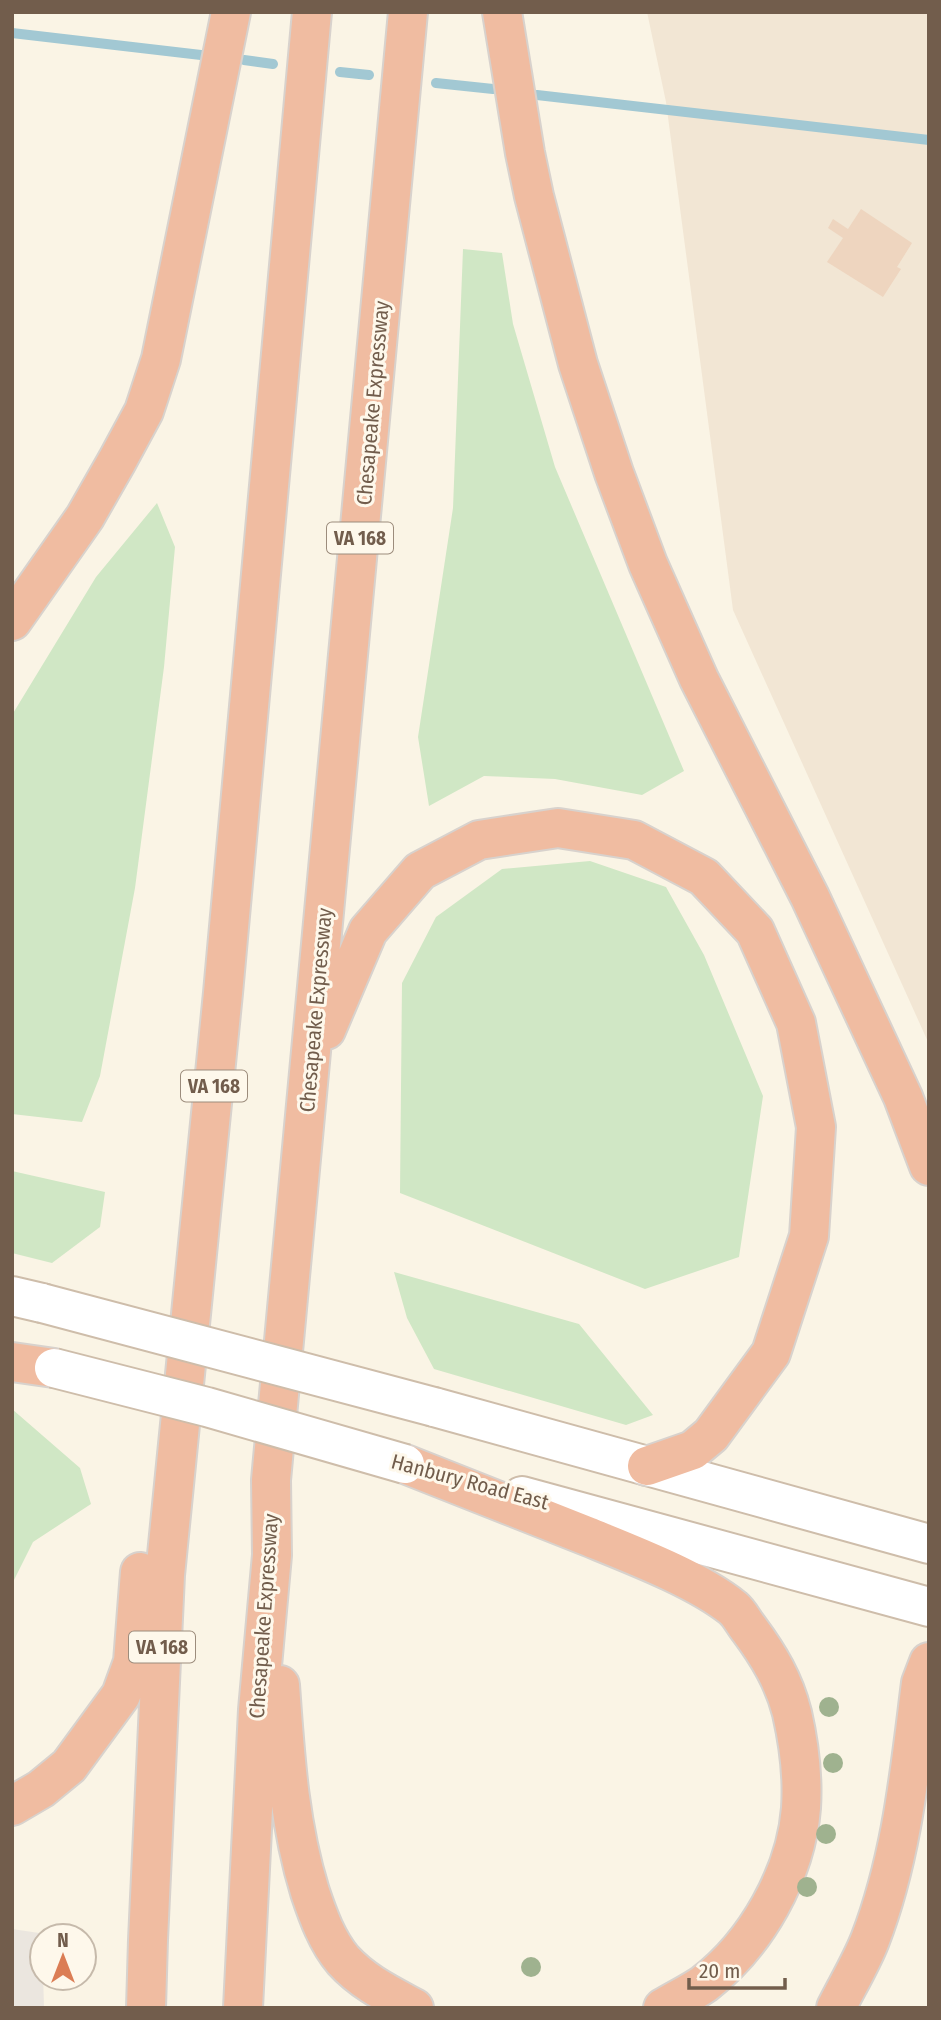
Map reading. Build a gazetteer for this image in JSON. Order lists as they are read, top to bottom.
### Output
{
  "streets": {
    "highway": ["Chesapeake Expressway", "VA 168"],
    "main road": ["Hanbury Road East"]
  },
  "scale_bar": "20 m",
  "north": "top"
}
